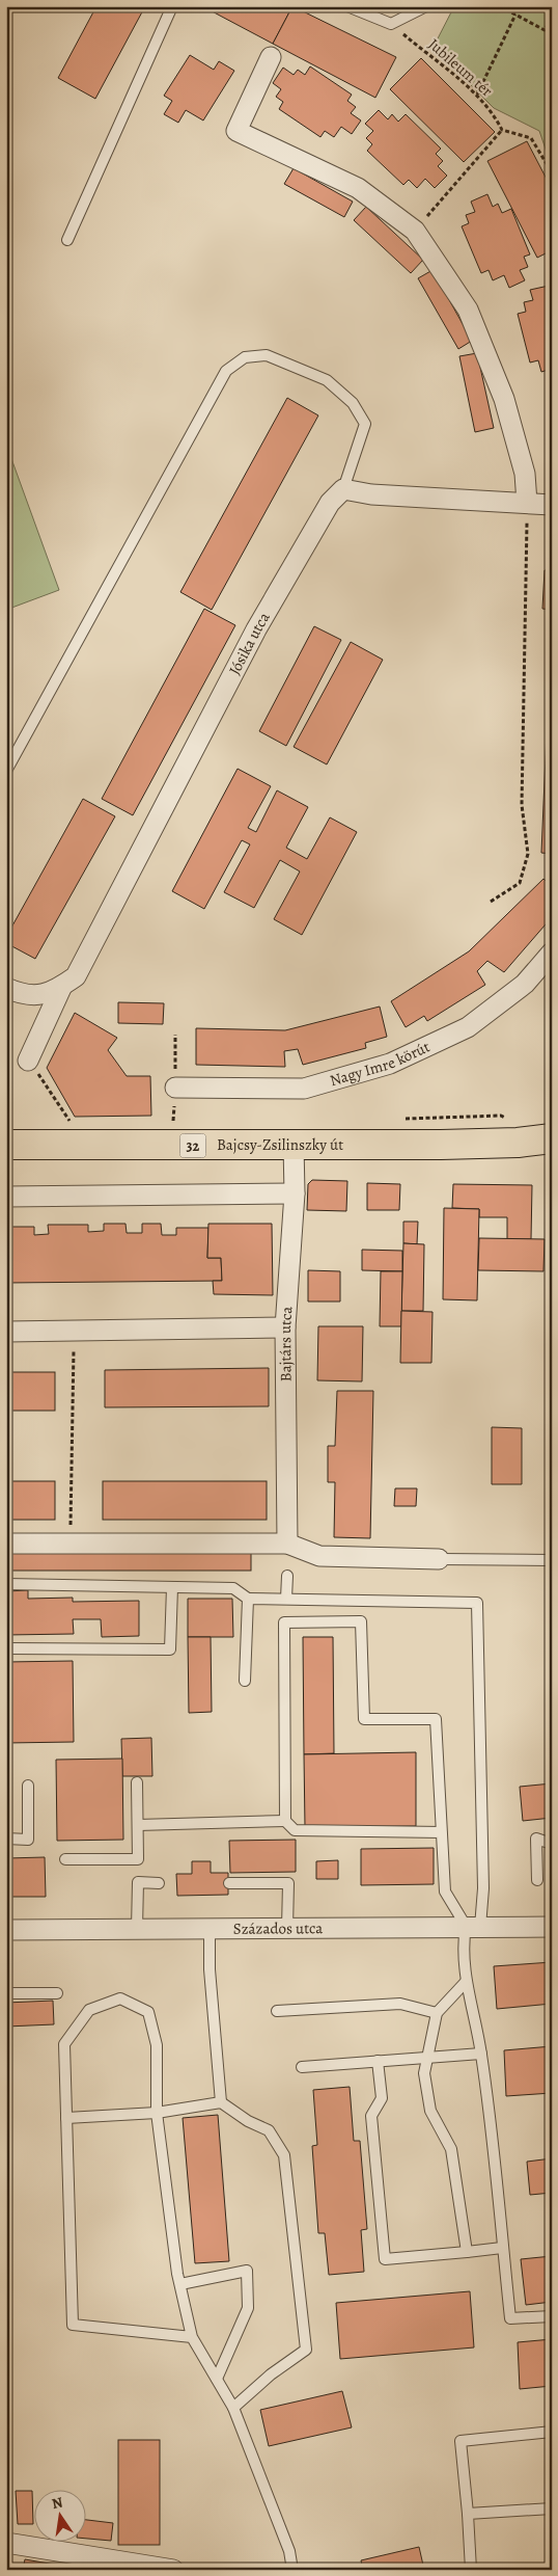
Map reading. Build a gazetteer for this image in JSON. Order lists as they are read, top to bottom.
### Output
{
  "streets": {
    "main road": ["Bajcsy-Zsilinszky út", "32"],
    "street": [
      "Jósika utca",
      "Nagy Imre körút",
      "Bajtárs utca",
      "Százados utca"
    ],
    "path": ["Jubileum tér"]
  },
  "crossings": [
    ["Bajcsy-Zsilinszky út", "Bajtárs utca"]
  ],
  "north": "top"
}
